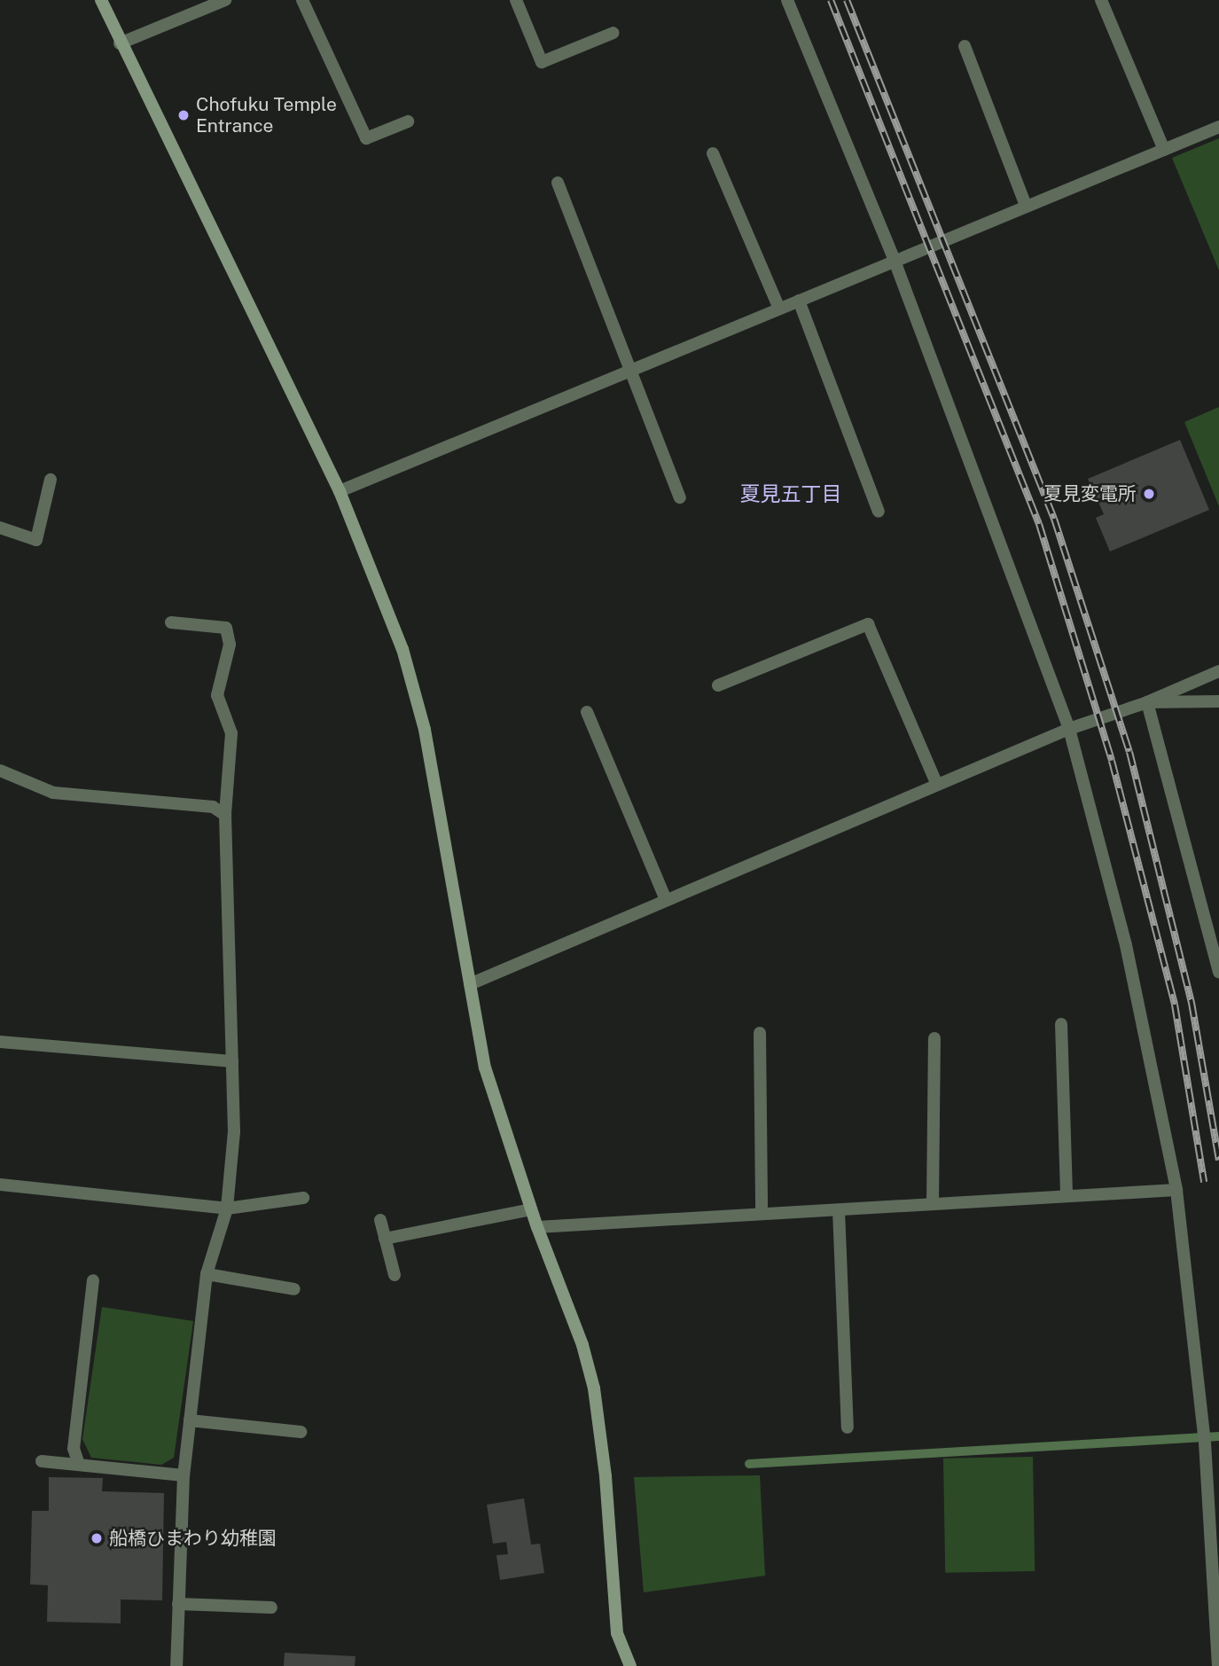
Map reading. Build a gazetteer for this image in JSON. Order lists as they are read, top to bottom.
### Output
{
  "districts": ["夏見五丁目"],
  "places": ["Chofuku Temple Entrance", "夏見変電所", "船橋ひまわり幼稚園"]
}
